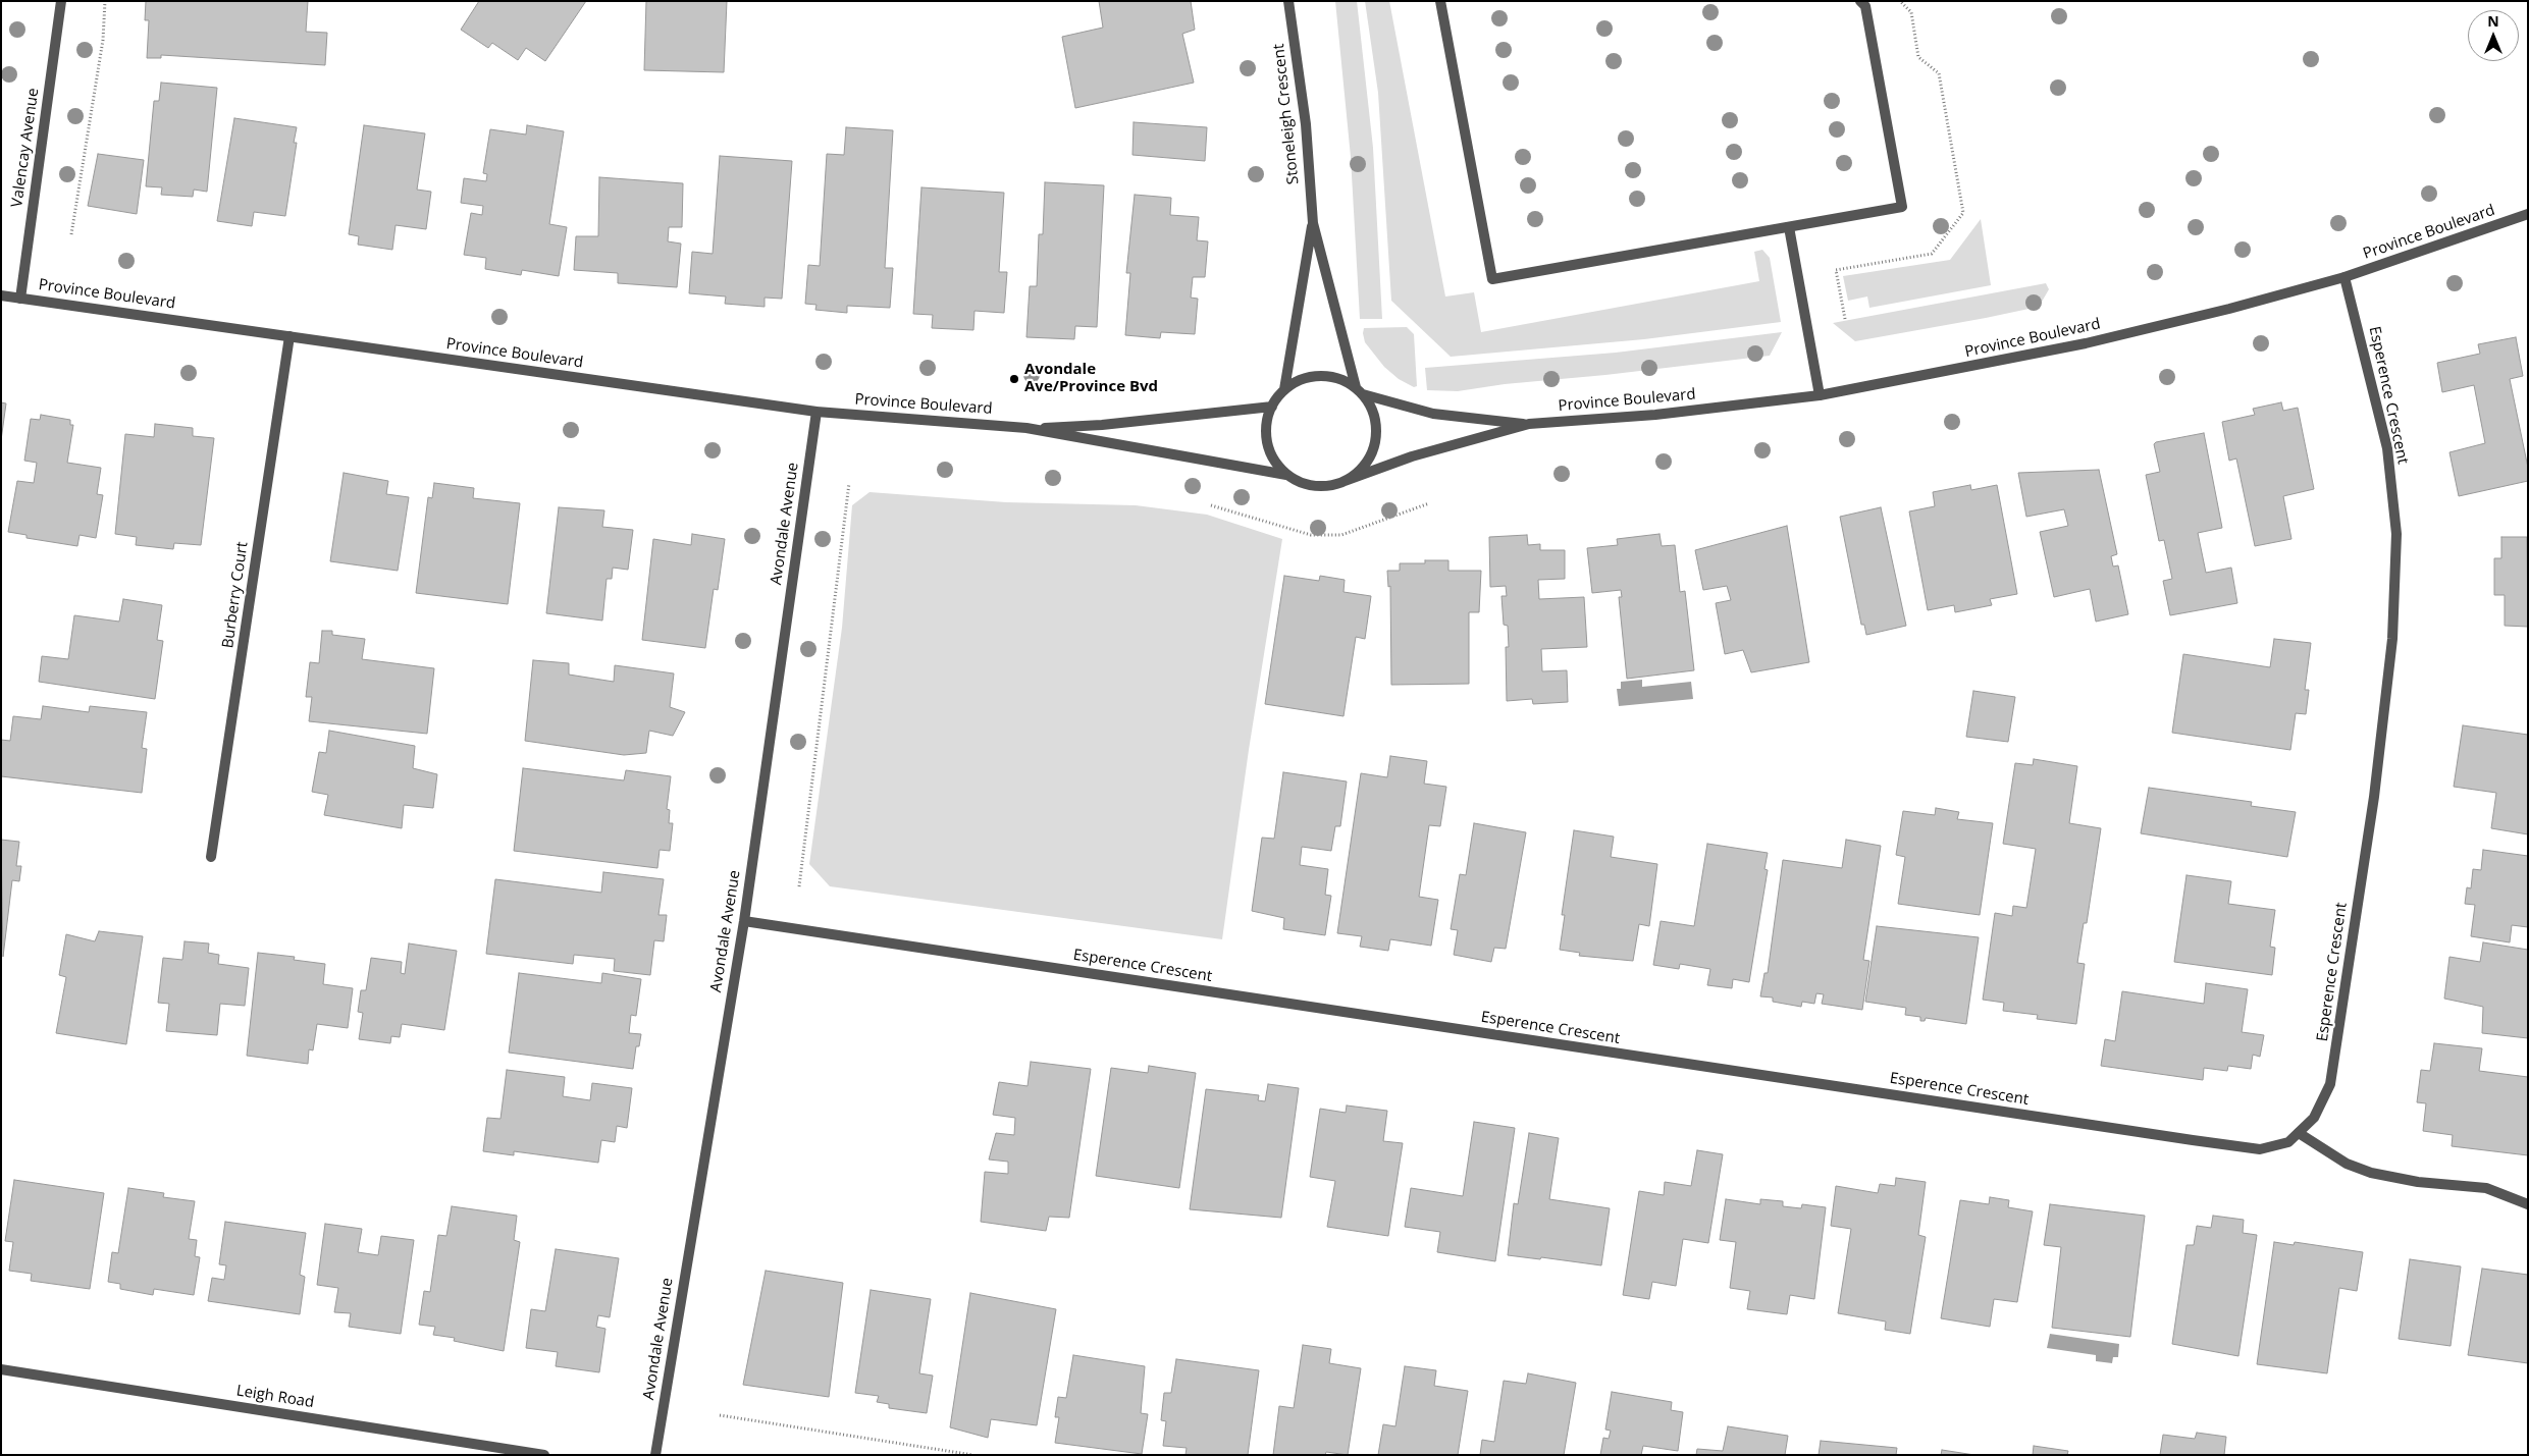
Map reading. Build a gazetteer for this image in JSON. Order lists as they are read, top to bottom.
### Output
{
  "streets": {
    "street": [
      "Stoneleigh Crescent",
      "Valencay Avenue",
      "Province Boulevard",
      "Esperence Crescent",
      "Avondale Avenue",
      "Burberry Court",
      "Leigh Road"
    ]
  },
  "crossings": [
    ["Stoneleigh Crescent", "Province Boulevard"],
    ["Valencay Avenue", "Province Boulevard"],
    ["Province Boulevard", "Esperence Crescent"],
    ["Province Boulevard", "Avondale Avenue"],
    ["Province Boulevard", "Burberry Court"],
    ["Esperence Crescent", "Avondale Avenue"]
  ],
  "places": ["Avondale Ave/Province Bvd"],
  "north": "top"
}
